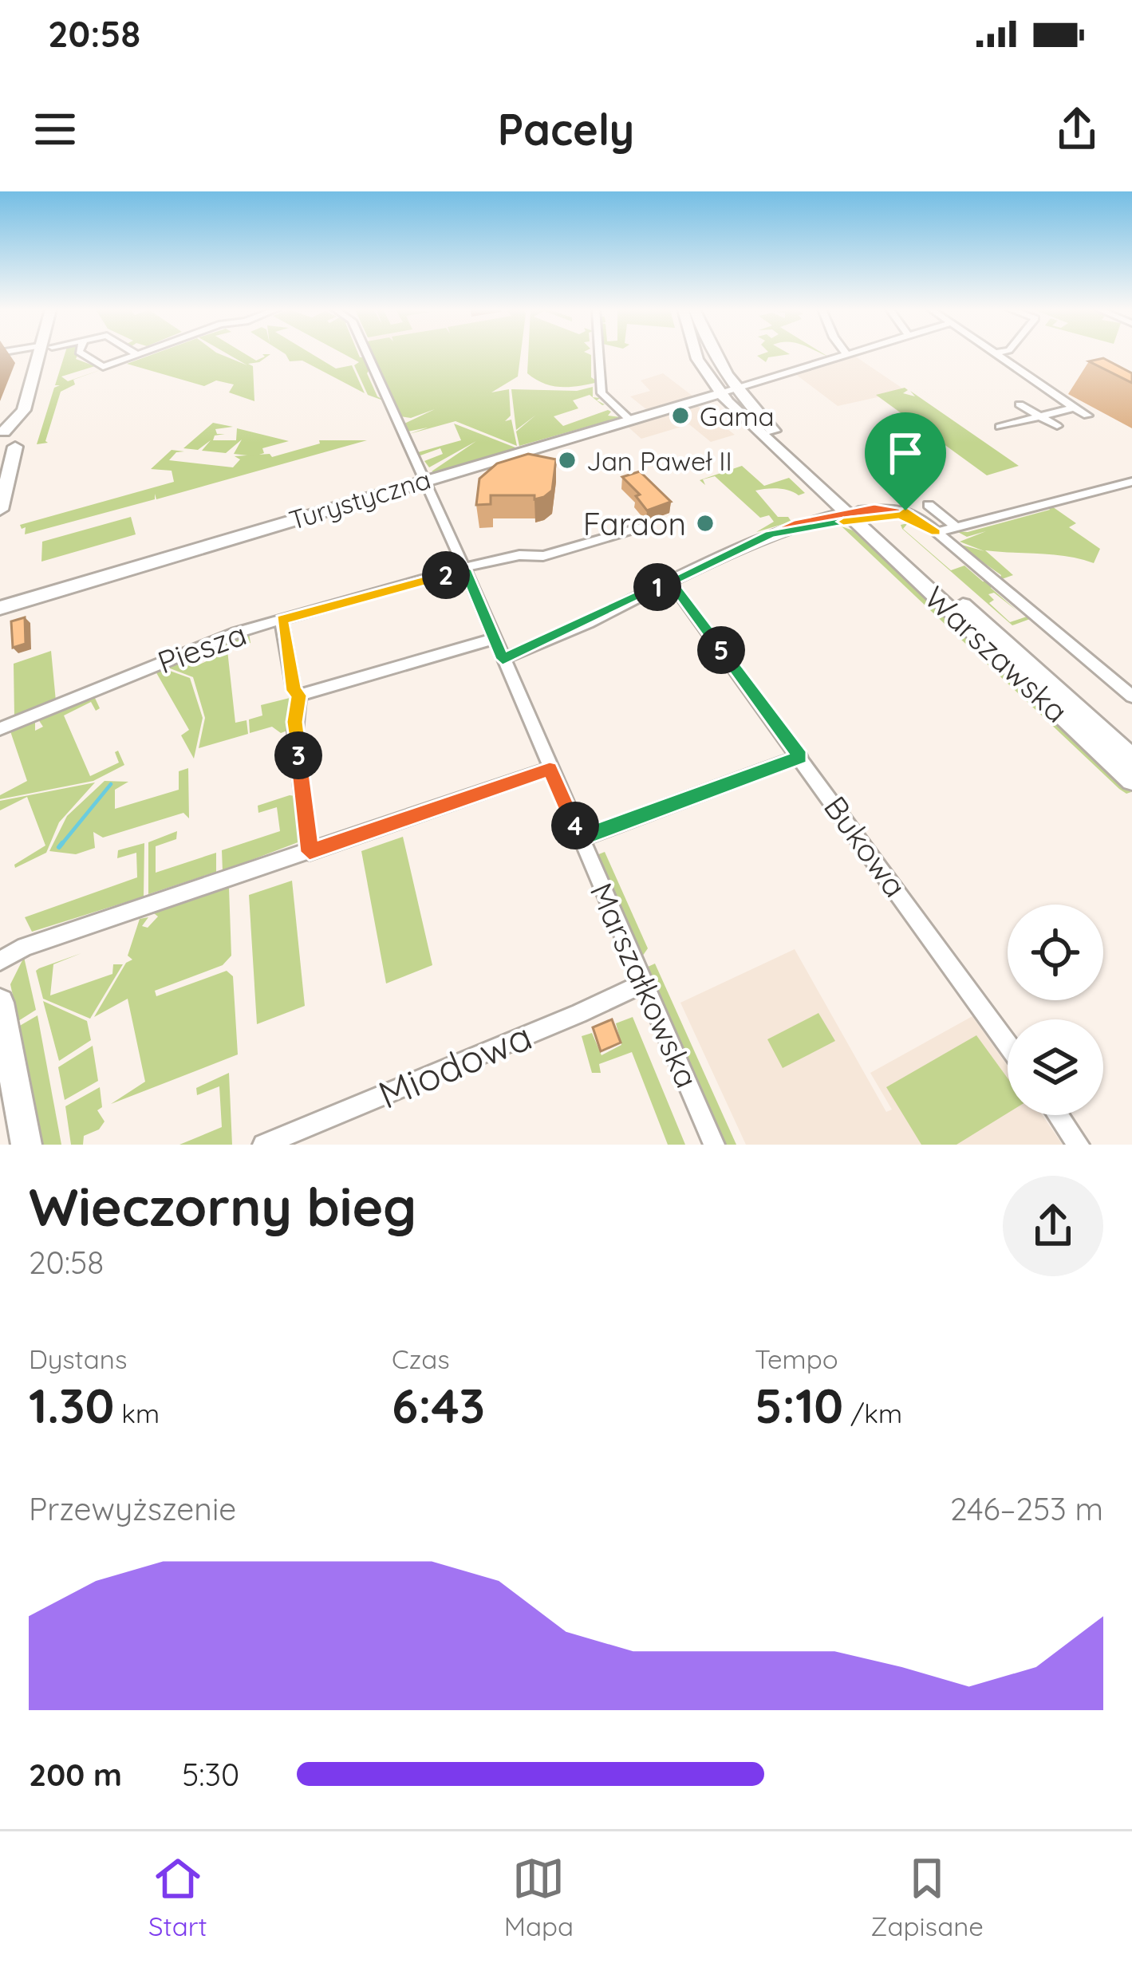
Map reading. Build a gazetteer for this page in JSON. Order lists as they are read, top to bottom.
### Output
{
  "streets": {
    "street": [
      "Turystyczna",
      "Piesza",
      "Warszawska",
      "Bukowa",
      "Marszałkowska",
      "Miodowa"
    ]
  },
  "crossings": [
    ["Turystyczna", "Warszawska"],
    ["Turystyczna", "Marszałkowska"],
    ["Piesza", "Marszałkowska"],
    ["Marszałkowska", "Miodowa"]
  ],
  "places": ["Gama", "Jan Paweł II", "Faraon"],
  "page": {
    "status": "20:58",
    "header": "Pacely",
    "pins": [
      "2",
      "1",
      "5",
      "3",
      "4"
    ],
    "heading": ["Wieczorny bieg", "20:58"],
    "stats": [
      ["Dystans", "1.30 km"],
      ["Czas", "6:43"],
      ["Tempo", "5:10 /km"]
    ],
    "chart": ["Przewyższenie", "246–253 m"],
    "list": [
      {
        "name": "200 m",
        "note": "5:30"
      }
    ],
    "tabs": ["Start", "Mapa", "Zapisane"]
  }
}
